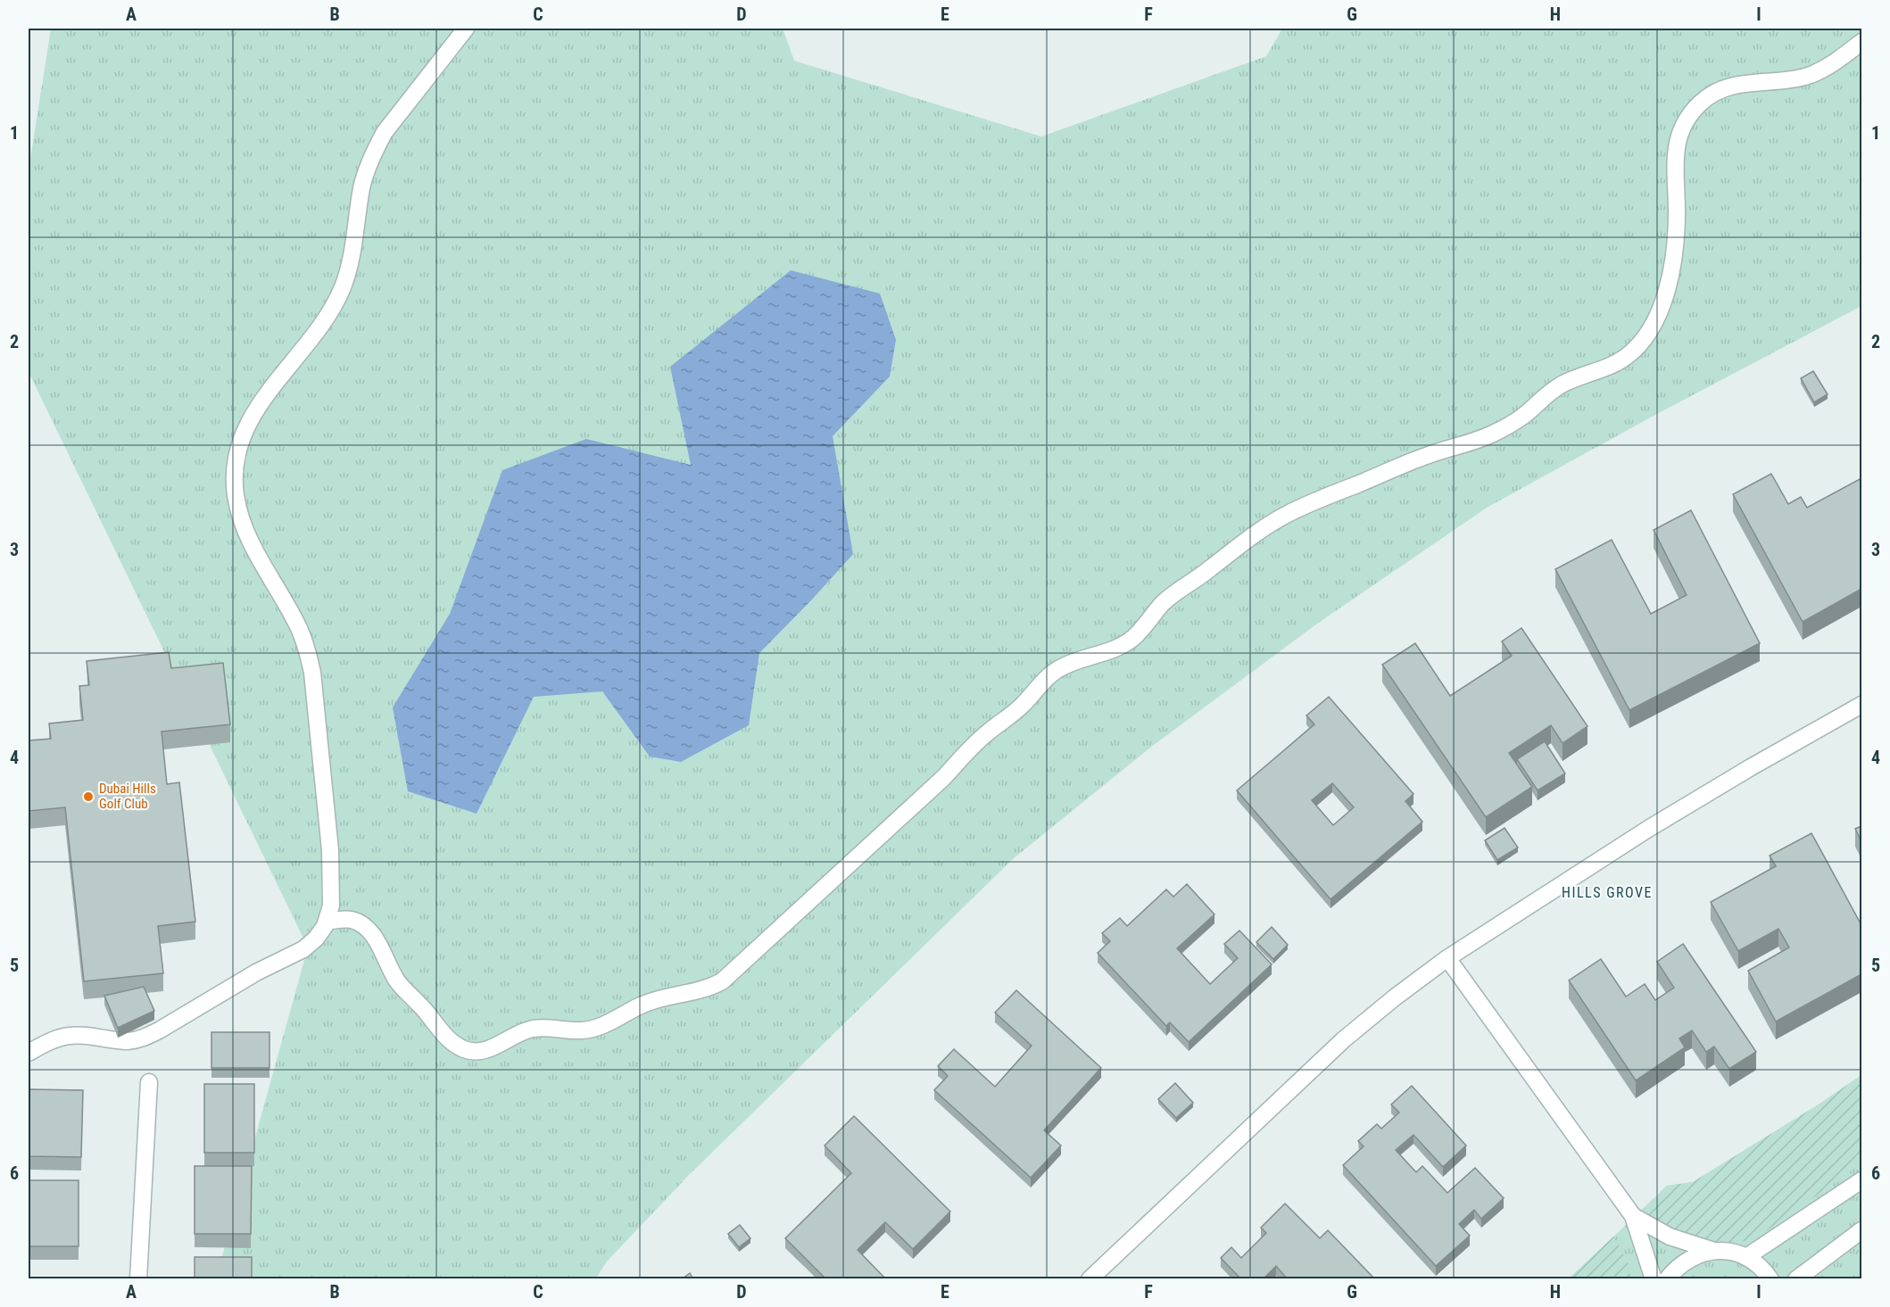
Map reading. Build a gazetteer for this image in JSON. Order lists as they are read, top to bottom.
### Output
{
  "districts": ["HILLS GROVE"],
  "places": ["Dubai Hills Golf Club"],
  "grid": {
    "columns": [
      "A",
      "B",
      "C",
      "D",
      "E",
      "F",
      "G",
      "H",
      "I"
    ],
    "rows": [
      "1",
      "2",
      "3",
      "4",
      "5",
      "6"
    ]
  }
}
